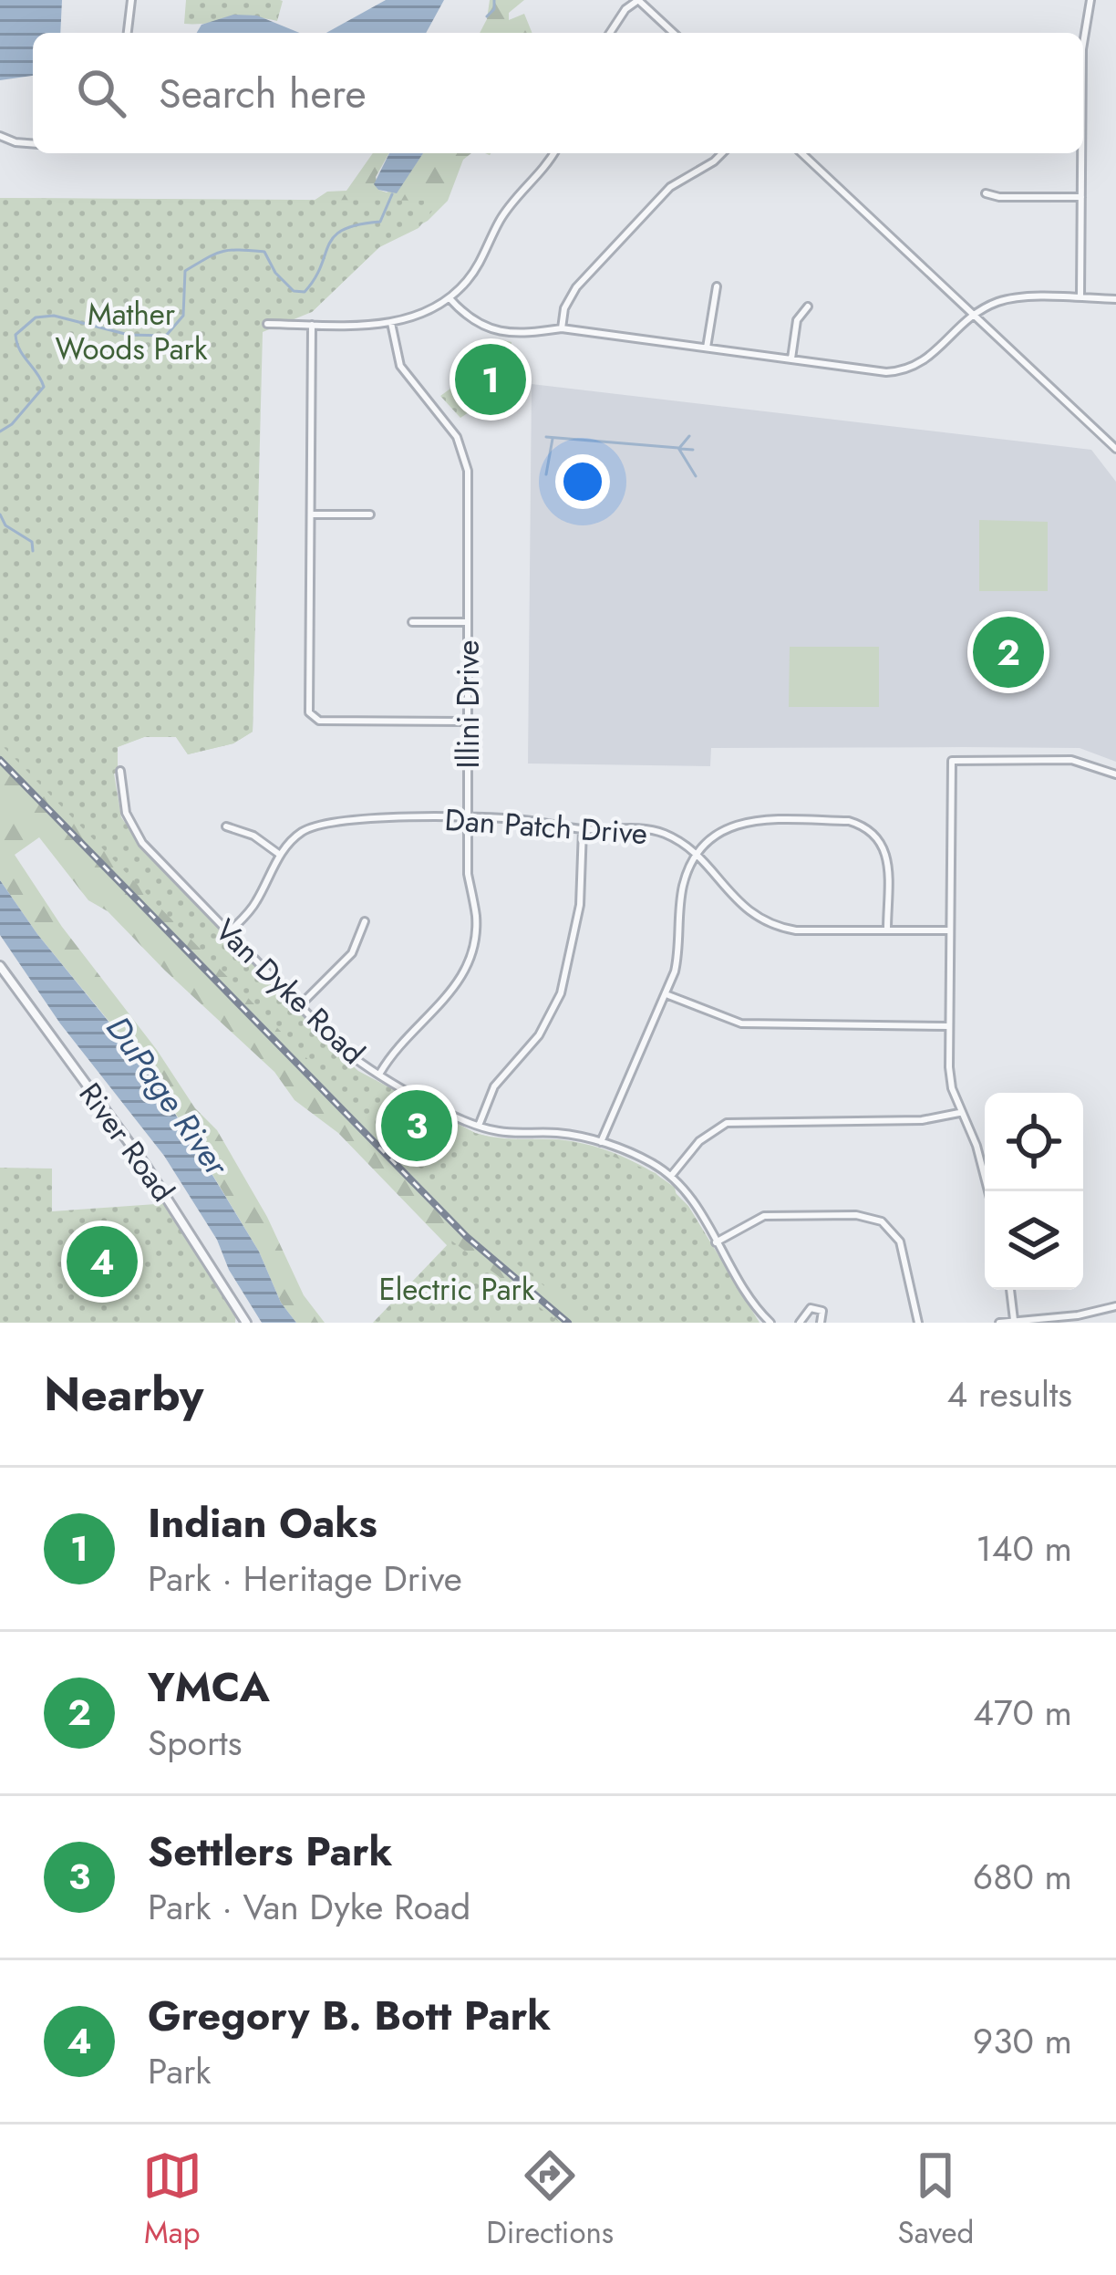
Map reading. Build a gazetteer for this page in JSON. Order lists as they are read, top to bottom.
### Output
{
  "streets": {
    "street": [
      "Illini Drive",
      "Dan Patch Drive",
      "Van Dyke Road",
      "River Road"
    ]
  },
  "crossings": [
    ["Illini Drive", "Dan Patch Drive"],
    ["Illini Drive", "Van Dyke Road"],
    ["Dan Patch Drive", "Van Dyke Road"]
  ],
  "water": ["DuPage River"],
  "parks": ["Mather Woods Park", "Electric Park"],
  "page": {
    "search": "Search here",
    "pins": [
      "1",
      "2",
      "3",
      "4"
    ],
    "heading": ["Nearby", "4 results"],
    "list": [
      {
        "mark": "1",
        "name": "Indian Oaks",
        "note": "Park · Heritage Drive",
        "value": "140 m"
      },
      {
        "mark": "2",
        "name": "YMCA",
        "note": "Sports",
        "value": "470 m"
      },
      {
        "mark": "3",
        "name": "Settlers Park",
        "note": "Park · Van Dyke Road",
        "value": "680 m"
      },
      {
        "mark": "4",
        "name": "Gregory B. Bott Park",
        "note": "Park",
        "value": "930 m"
      }
    ],
    "nav": ["Map", "Directions", "Saved"]
  }
}
